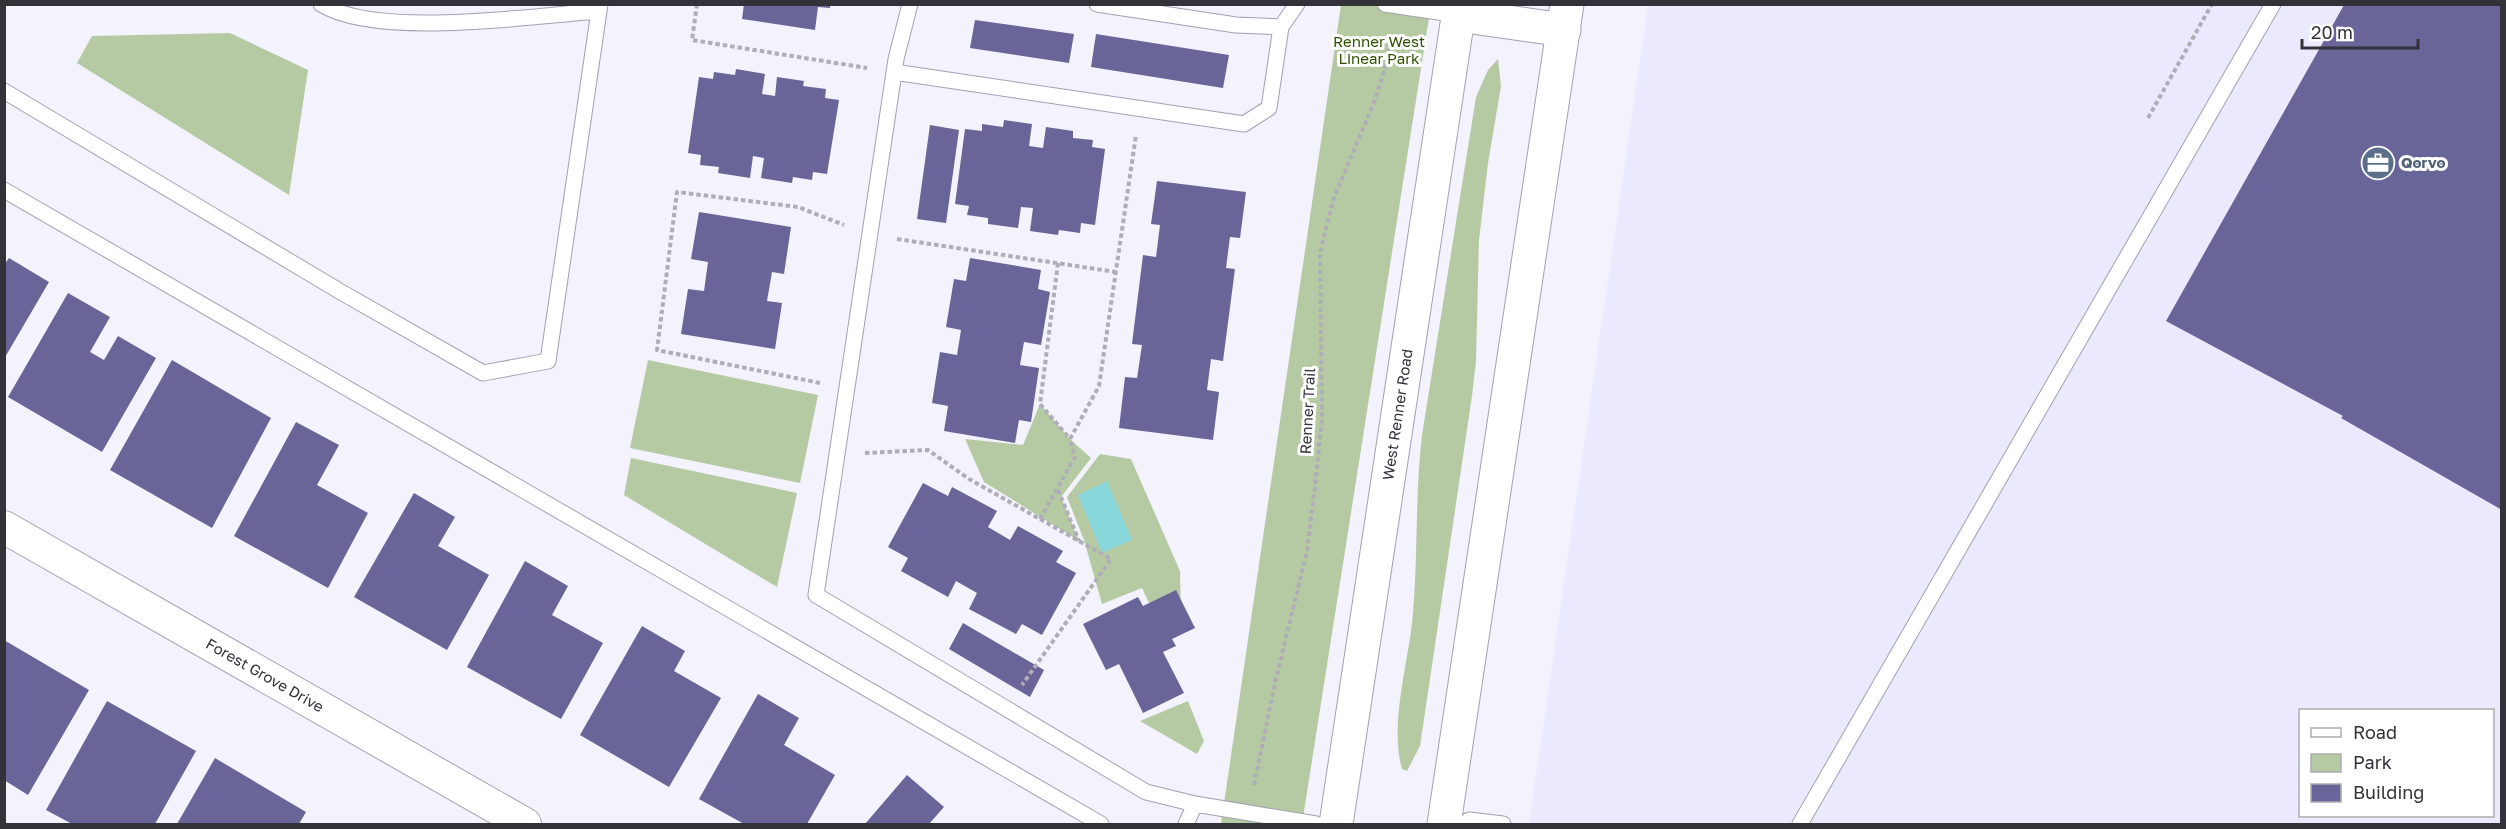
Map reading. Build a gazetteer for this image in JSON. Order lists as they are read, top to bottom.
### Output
{
  "streets": {
    "main road": ["West Renner Road"],
    "street": ["Forest Grove Drive"],
    "path": ["Renner Trail"]
  },
  "parks": ["Renner West Linear Park"],
  "places": {
    "office": ["Qorvo"]
  },
  "legend": ["Road", "Park", "Building"],
  "scale_bar": "20 m"
}
